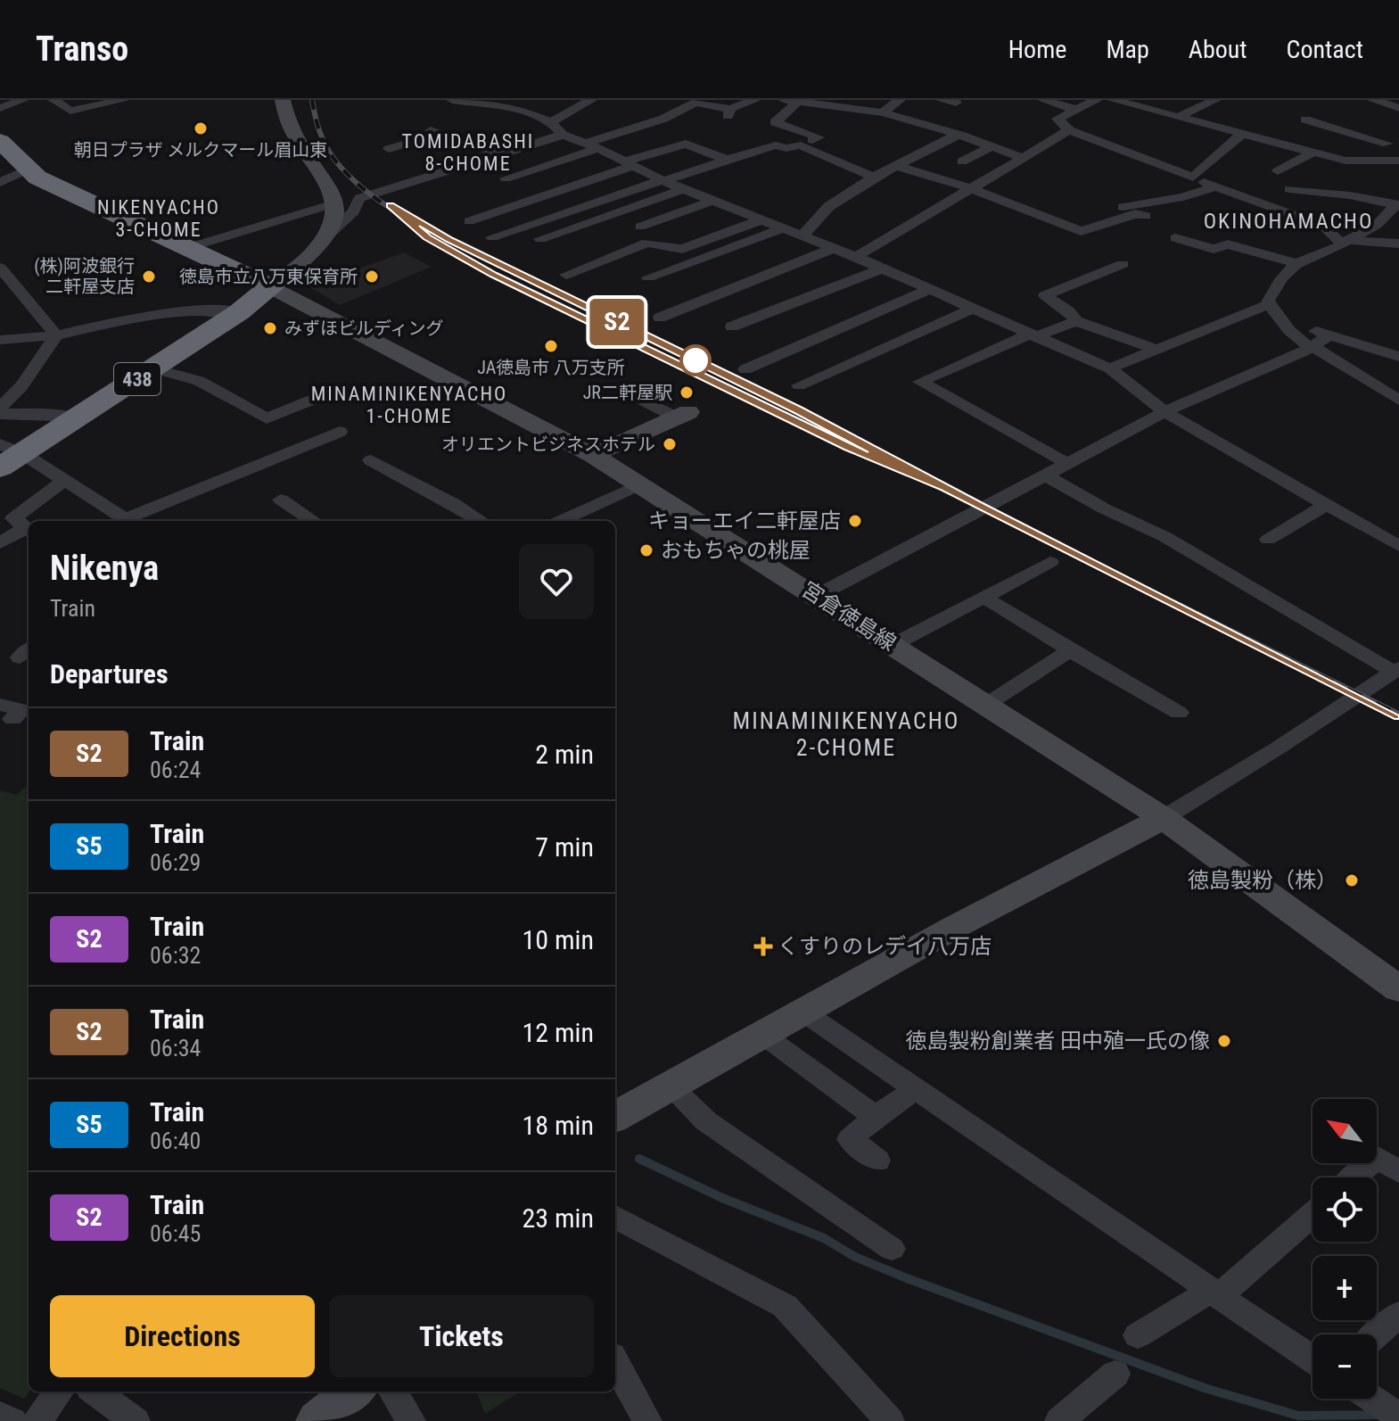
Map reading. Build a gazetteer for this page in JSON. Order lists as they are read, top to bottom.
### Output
{
  "streets": {
    "highway": ["438"],
    "main road": ["宮倉徳島線"]
  },
  "crossings": [
    ["438", "宮倉徳島線"]
  ],
  "districts": [
    "TOMIDABASHI 8-CHOME",
    "NIKENYACHO 3-CHOME",
    "OKINOHAMACHO",
    "MINAMINIKENYACHO 1-CHOME",
    "MINAMINIKENYACHO 2-CHOME"
  ],
  "places": {
    "other": [
      "朝日プラザ メルクマール眉山東",
      "(株)阿波銀行 二軒屋支店",
      "徳島市立八万東保育所",
      "みずほビルディング",
      "JA徳島市 八万支所",
      "JR二軒屋駅",
      "オリエントビジネスホテル",
      "キョーエイ二軒屋店",
      "おもちゃの桃屋",
      "徳島製粉（株）",
      "徳島製粉創業者 田中殖一氏の像"
    ],
    "health": ["くすりのレデイ八万店"]
  },
  "north": "top left",
  "page": {
    "header": "Transo",
    "nav": [
      "Home",
      "Map",
      "About",
      "Contact"
    ],
    "on_map": "S2",
    "heading": [
      ["Nikenya", "Train"],
      "Departures"
    ],
    "list": [
      {
        "mark": "S2",
        "name": "Train",
        "note": "06:24",
        "value": "2 min"
      },
      {
        "mark": "S5",
        "name": "Train",
        "note": "06:29",
        "value": "7 min"
      },
      {
        "mark": "S2",
        "name": "Train",
        "note": "06:32",
        "value": "10 min"
      },
      {
        "mark": "S2",
        "name": "Train",
        "note": "06:34",
        "value": "12 min"
      },
      {
        "mark": "S5",
        "name": "Train",
        "note": "06:40",
        "value": "18 min"
      },
      {
        "mark": "S2",
        "name": "Train",
        "note": "06:45",
        "value": "23 min"
      }
    ],
    "map_buttons": ["+", "−"],
    "buttons": ["Directions", "Tickets"]
  }
}
